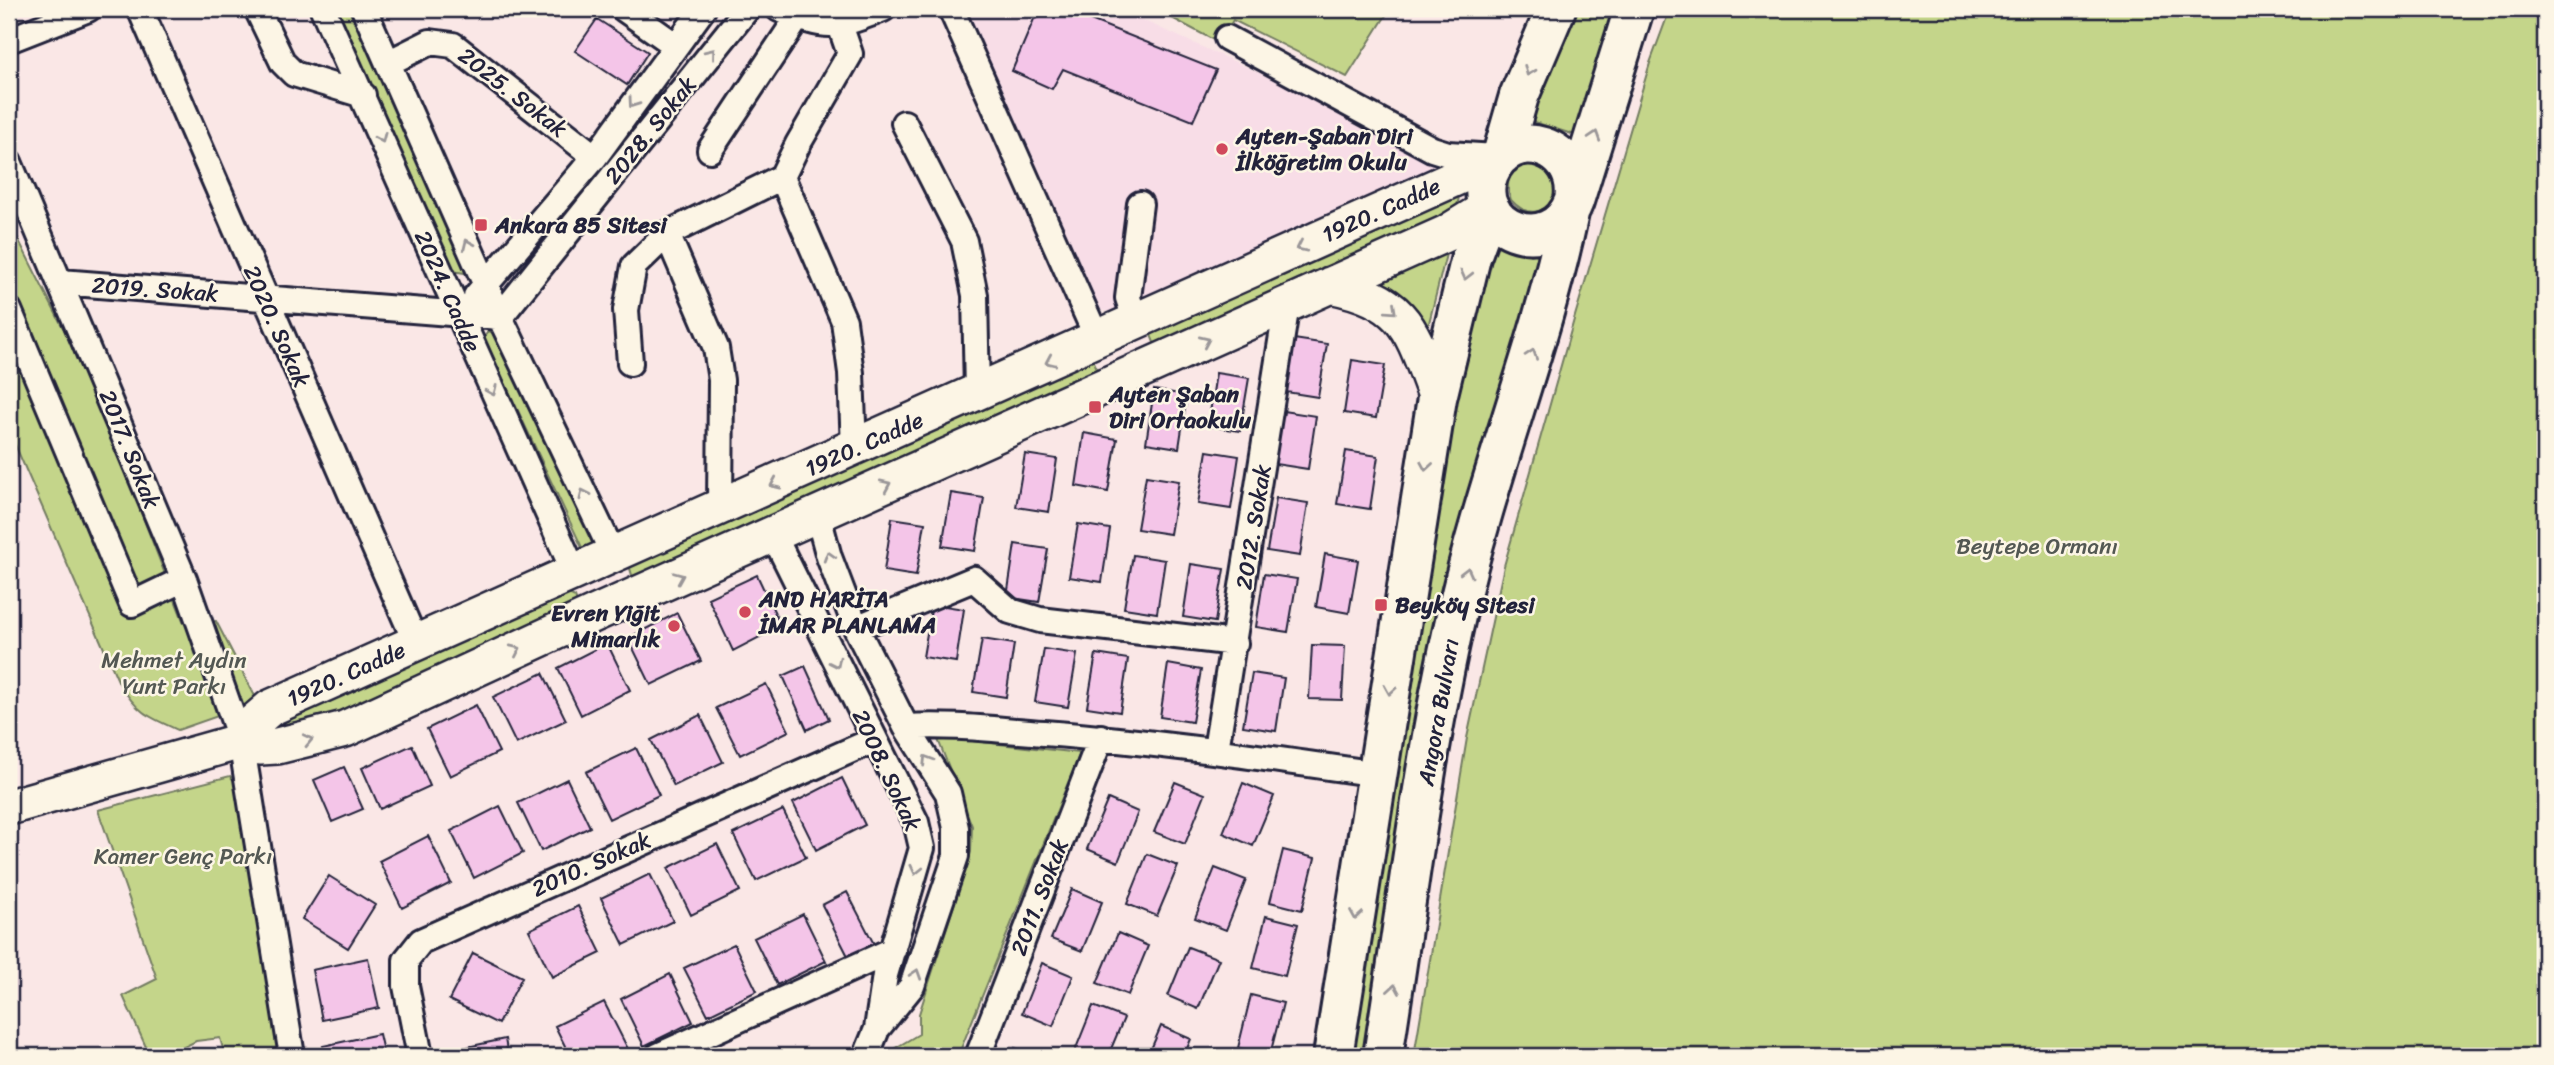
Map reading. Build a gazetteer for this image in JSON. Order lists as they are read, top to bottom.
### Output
{
  "streets": {
    "main road": ["1920. Cadde", "Angora Bulvarı"],
    "street": [
      "2025. Sokak",
      "2028. Sokak",
      "2019. Sokak",
      "2024. Cadde",
      "2020. Sokak",
      "2017. Sokak",
      "2012. Sokak",
      "2008. Sokak",
      "2010. Sokak",
      "2011. Sokak"
    ]
  },
  "crossings": [
    ["2025. Sokak", "2028. Sokak"],
    ["2025. Sokak", "2024. Cadde"],
    ["2028. Sokak", "2019. Sokak"],
    ["2028. Sokak", "2024. Cadde"],
    ["1920. Cadde", "2024. Cadde"],
    ["1920. Cadde", "2020. Sokak"],
    ["1920. Cadde", "2017. Sokak"],
    ["1920. Cadde", "2012. Sokak"],
    ["1920. Cadde", "Angora Bulvarı"],
    ["1920. Cadde", "2008. Sokak"],
    ["2019. Sokak", "2024. Cadde"],
    ["2019. Sokak", "2020. Sokak"],
    ["2019. Sokak", "2017. Sokak"],
    ["2008. Sokak", "2010. Sokak"]
  ],
  "parks": ["Beytepe Ormanı", "Mehmet Aydın Yunt Parkı", "Kamer Genç Parkı"],
  "places": {
    "other": ["Ayten-Şaban Diri İlköğretim Okulu", "AND HARİTA İMAR PLANLAMA", "Evren Yiğit Mimarlık"],
    "transit": ["Ankara 85 Sitesi", "Ayten Şaban Diri Ortaokulu", "Beyköy Sitesi"]
  }
}
